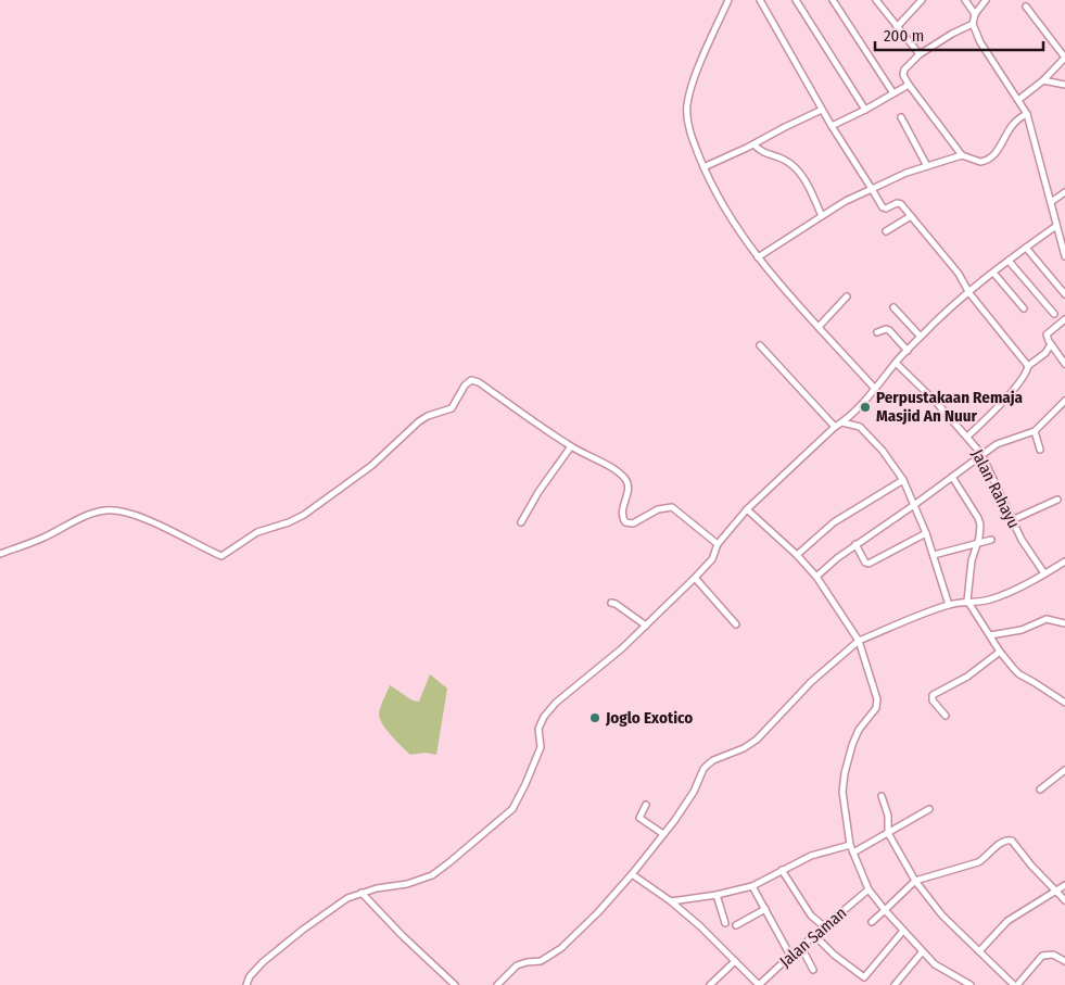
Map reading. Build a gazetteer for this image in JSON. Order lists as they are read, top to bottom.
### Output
{
  "streets": {
    "street": ["Jalan Rahayu", "Jalan Saman"]
  },
  "places": ["Perpustakaan Remaja Masjid An Nuur", "Joglo Exotico"],
  "scale_bar": "200 m"
}
